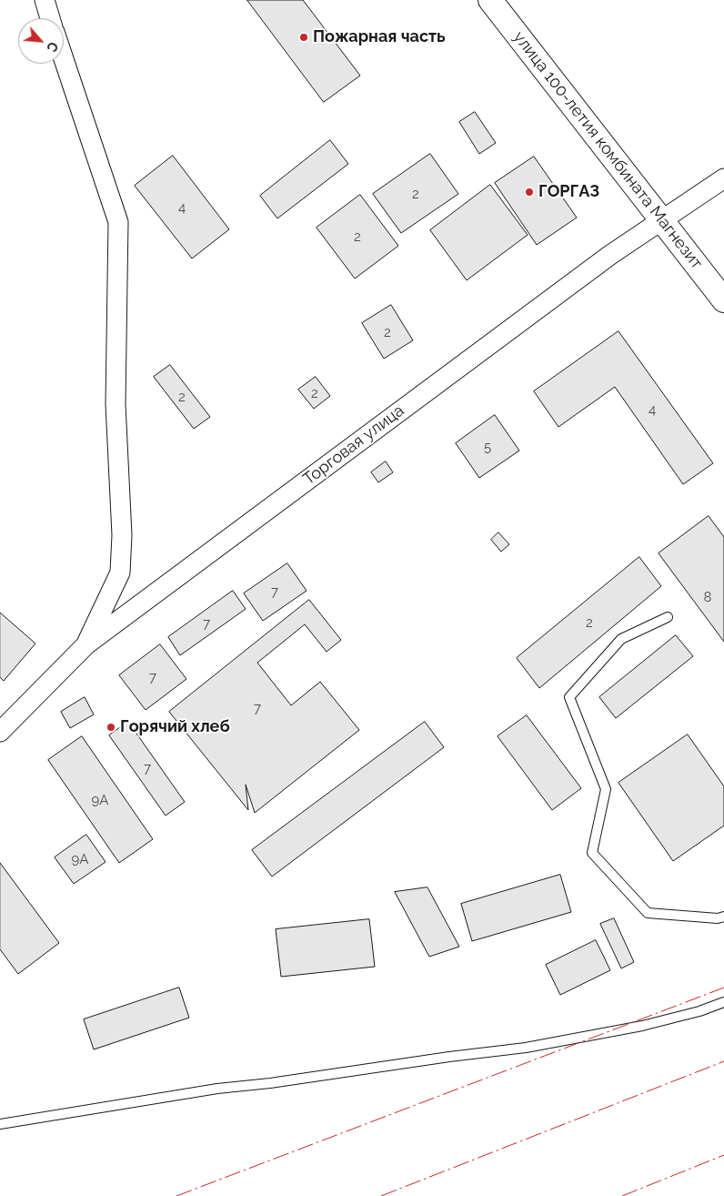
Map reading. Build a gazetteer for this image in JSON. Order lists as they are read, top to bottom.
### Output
{
  "streets": {
    "street": ["улица 100-летия комбината Магнезит", "Торговая улица"]
  },
  "crossings": [
    ["улица 100-летия комбината Магнезит", "Торговая улица"]
  ],
  "places": ["Пожарная часть", "ГОРГАЗ", "Горячий хлеб"],
  "house_numbers": [
    "2",
    "4",
    "2",
    "2",
    "2",
    "2",
    "4",
    "5",
    "7",
    "8",
    "2",
    "7",
    "7",
    "7",
    "7",
    "9А",
    "9А"
  ],
  "north": "bottom right"
}
